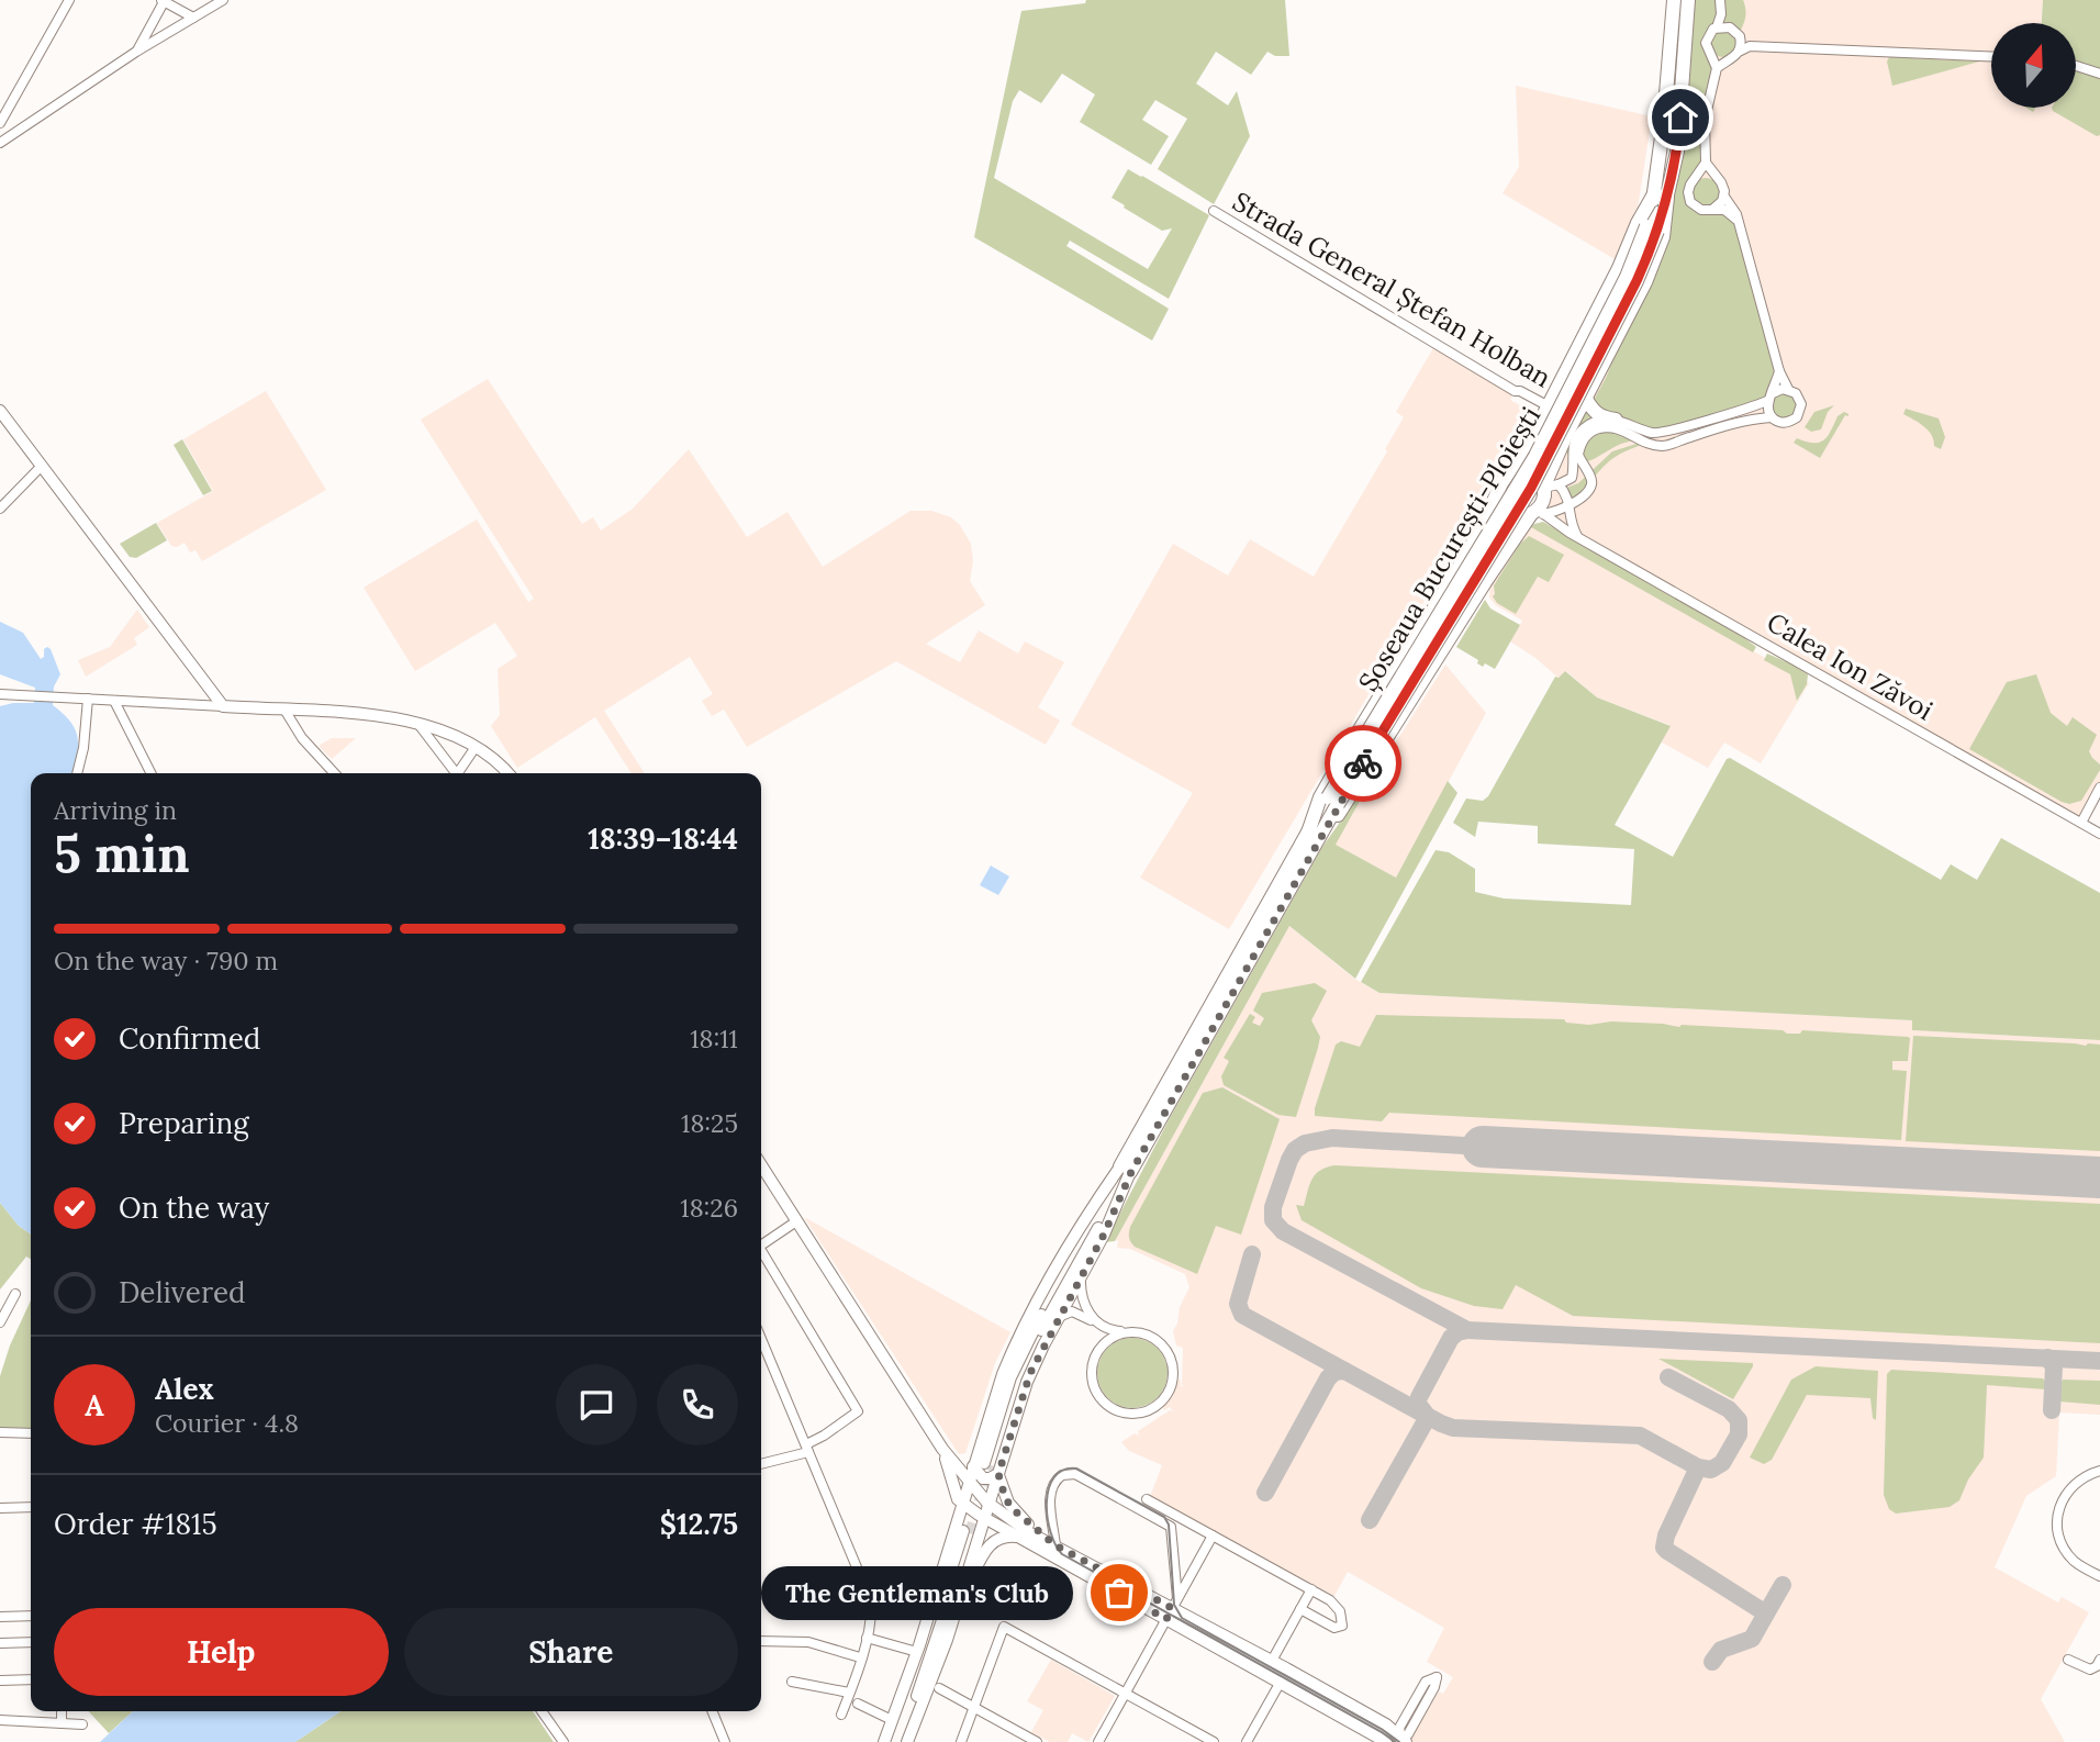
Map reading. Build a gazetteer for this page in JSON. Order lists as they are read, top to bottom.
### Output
{
  "streets": {
    "highway": ["Șoseaua București-Ploiești"],
    "street": ["Strada General Ștefan Holban", "Calea Ion Zăvoi"]
  },
  "places": ["The Gentleman's Club"],
  "north": "top",
  "page": {
    "heading": ["5 min", "Arriving in", "18:39–18:44"],
    "panel": [
      "Alex",
      "Courier · 4.8",
      "Order #1815",
      "$12.75"
    ],
    "bar": "On the way · 790 m",
    "list": [
      ["Confirmed", "18:11"],
      ["Preparing", "18:25"],
      ["On the way", "18:26"],
      "Delivered"
    ],
    "round": "A",
    "bubble": "The Gentleman's Club",
    "buttons": ["Help", "Share"]
  }
}
